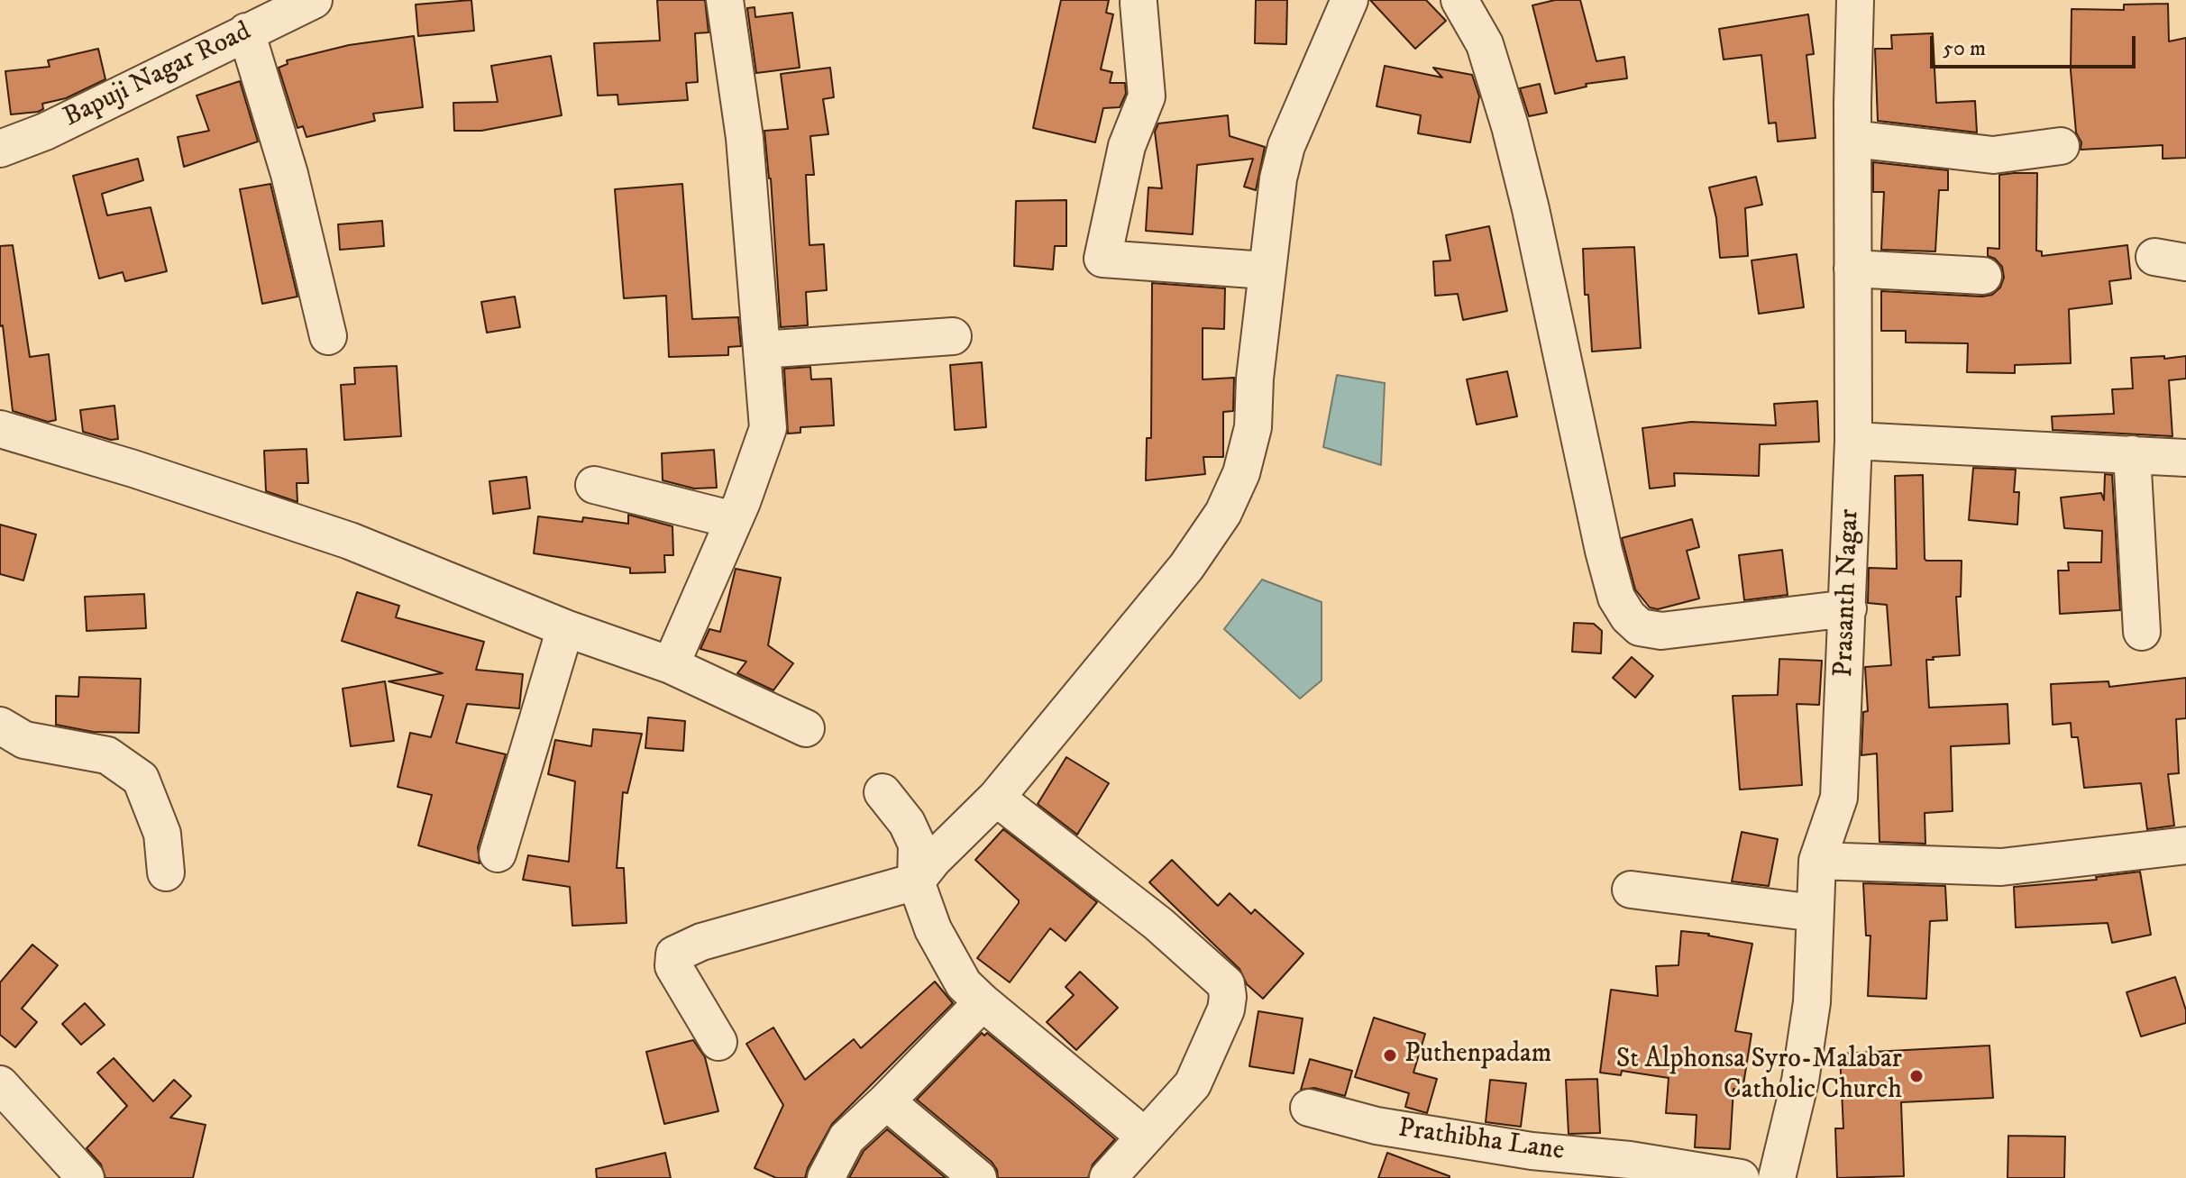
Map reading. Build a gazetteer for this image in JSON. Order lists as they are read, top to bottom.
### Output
{
  "streets": {
    "street": ["Bapuji Nagar Road", "Prasanth Nagar", "Prathibha Lane"]
  },
  "places": ["Puthenpadam", "St Alphonsa Syro-Malabar Catholic Church"],
  "scale_bar": "50 m"
}
